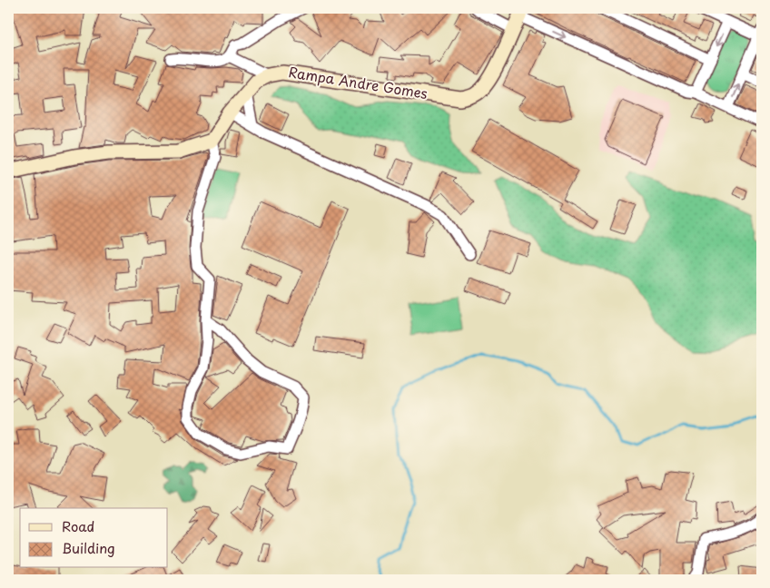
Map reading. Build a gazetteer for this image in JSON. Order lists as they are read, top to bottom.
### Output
{
  "streets": {
    "street": ["Rampa Andre Gomes"]
  },
  "legend": ["Road", "Building"]
}
